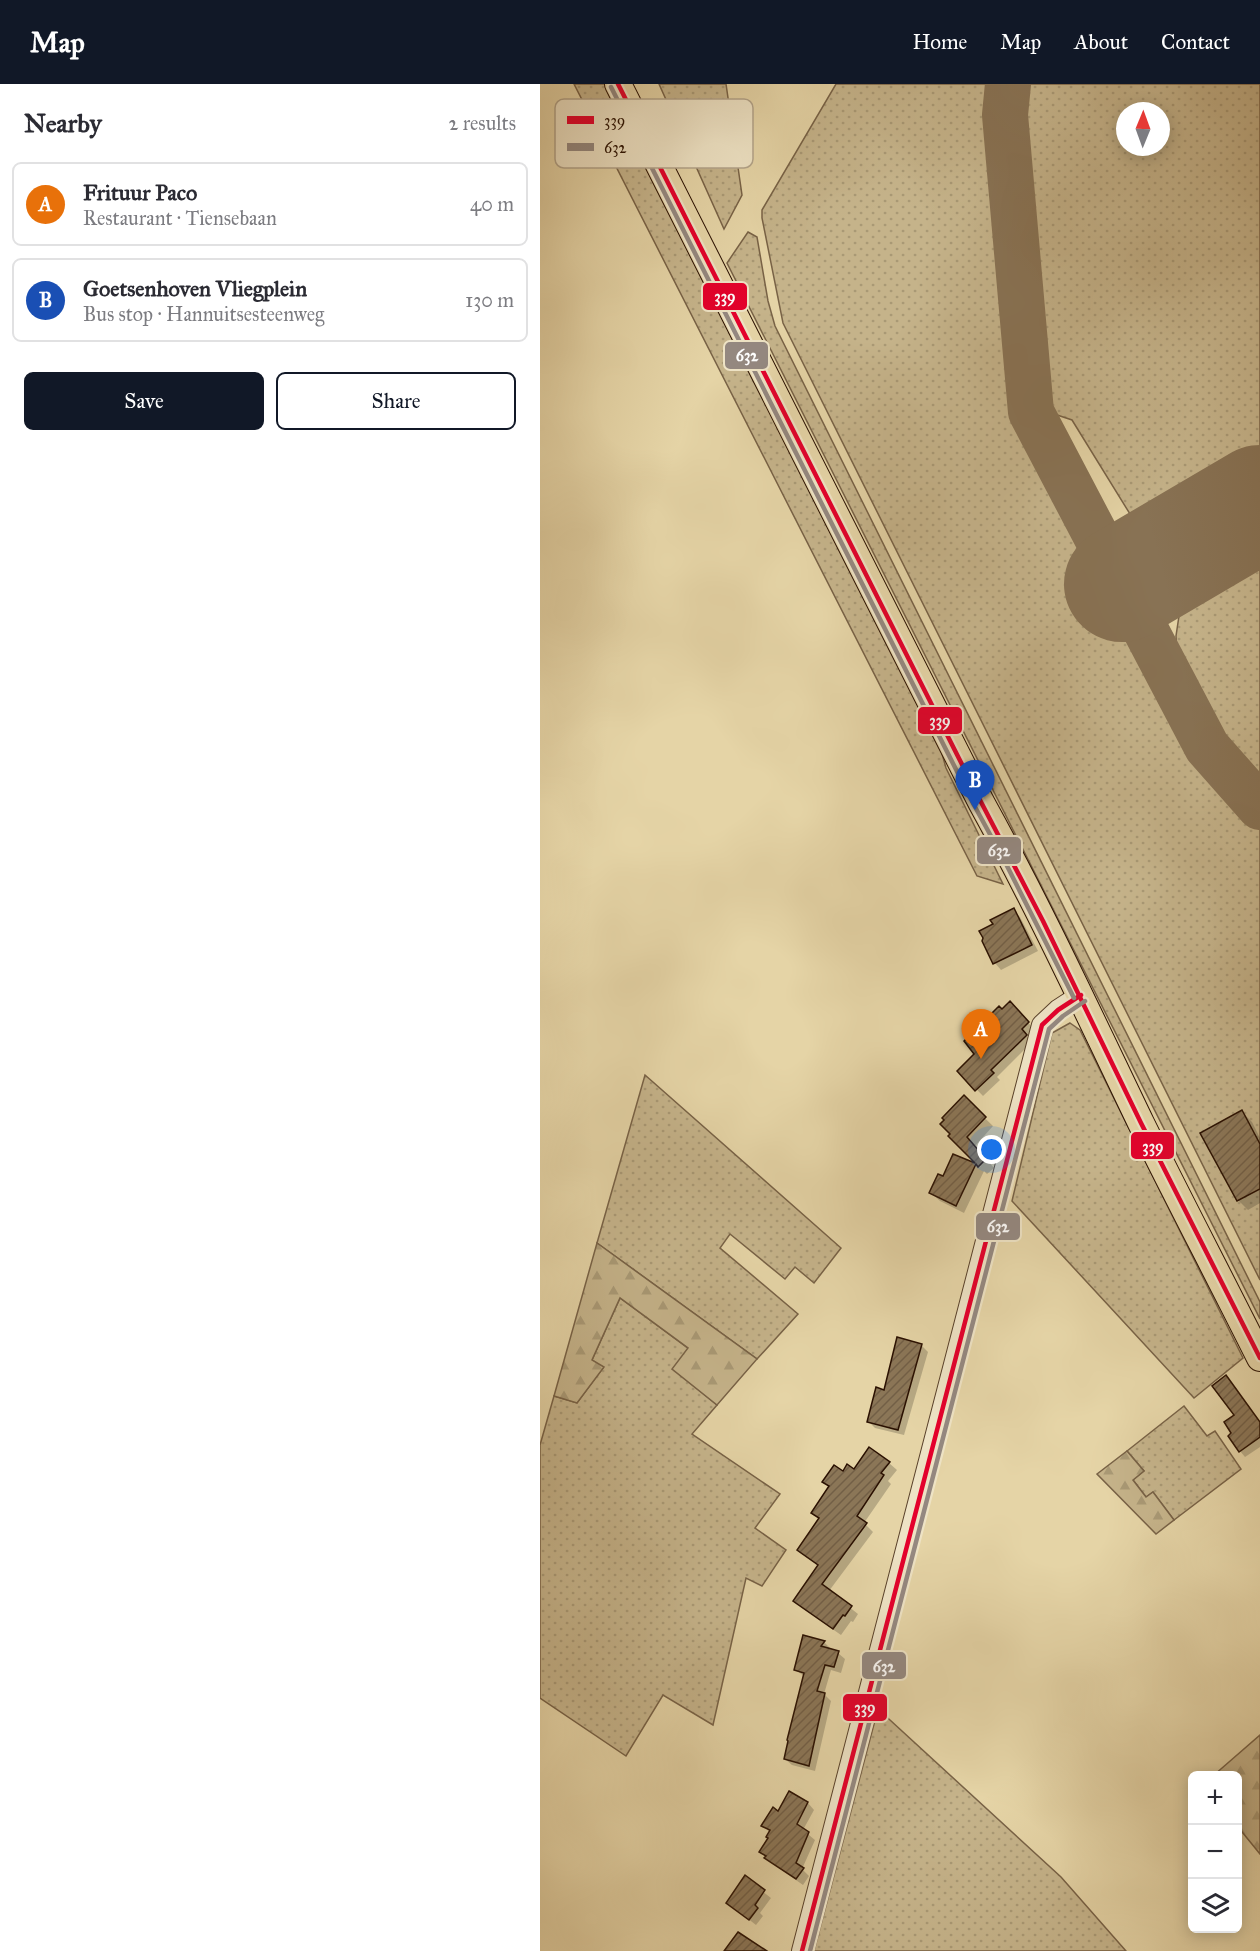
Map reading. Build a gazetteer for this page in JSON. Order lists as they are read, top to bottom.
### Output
{
  "lines": ["transit line 339", "transit line 632"],
  "legend": ["339", "632"],
  "north": "top",
  "page": {
    "header": "Map",
    "nav": [
      "Home",
      "Map",
      "About",
      "Contact"
    ],
    "heading": ["Nearby", "2 results"],
    "list": [
      {
        "mark": "A",
        "name": "Frituur Paco",
        "note": "Restaurant · Tiensebaan",
        "value": "40 m"
      },
      {
        "mark": "B",
        "name": "Goetsenhoven Vliegplein",
        "note": "Bus stop · Hannuitsesteenweg",
        "value": "130 m"
      }
    ],
    "buttons": ["Save", "Share"],
    "pins": ["B", "A"],
    "map_buttons": ["+", "−"]
  }
}
